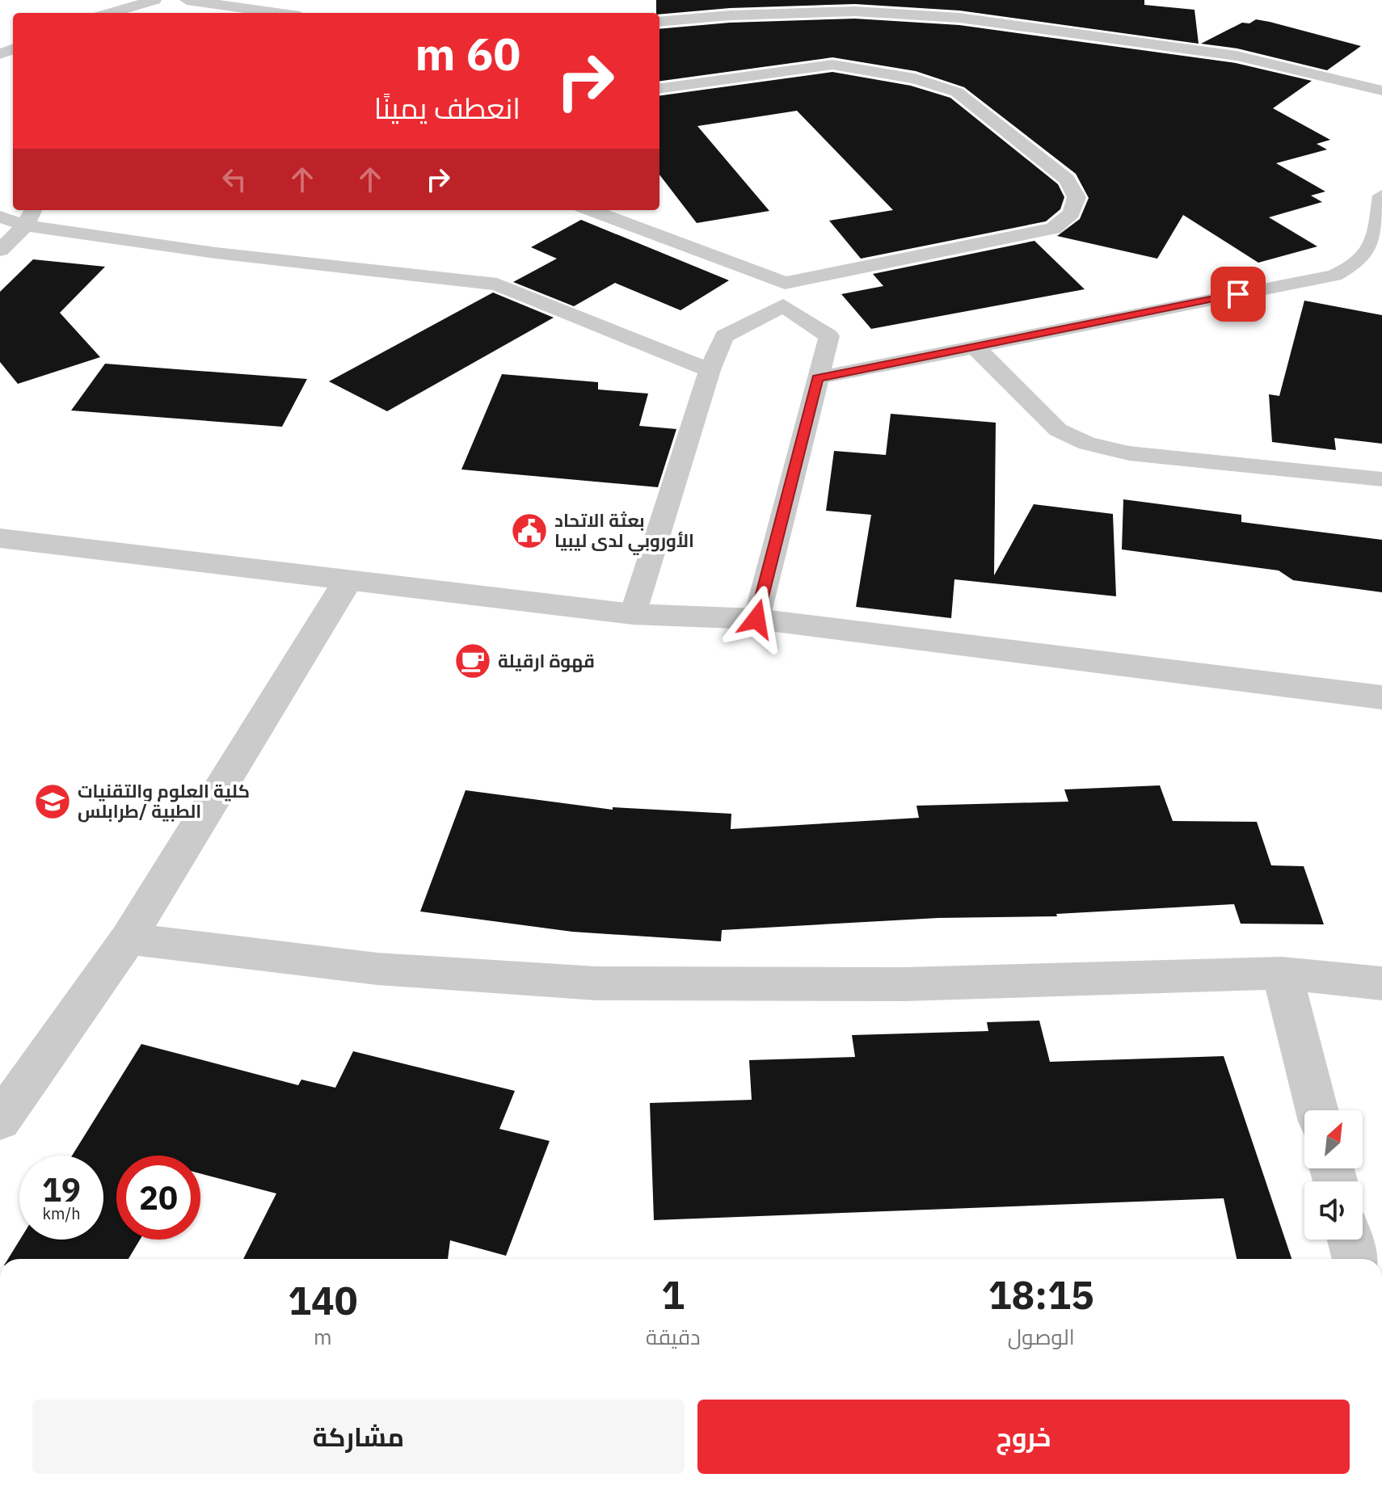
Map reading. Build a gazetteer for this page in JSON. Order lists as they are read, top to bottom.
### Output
{
  "places": {
    "public building": ["بعثة الاتحاد الأوروبي لدى ليبيا"],
    "cafe": ["قهوة ارقيلة"],
    "school or university": ["كلية العلوم والتقنيات الطبية /طرابلس"]
  },
  "north": "top right",
  "page": {
    "turn": ["60 m", "انعطف يمينًا"],
    "speed": "19 km/h",
    "limit": "20",
    "eta": [
      "18:15",
      "الوصول",
      "1",
      "دقيقة",
      "140",
      "m"
    ],
    "buttons": ["خروج", "مشاركة"]
  }
}
